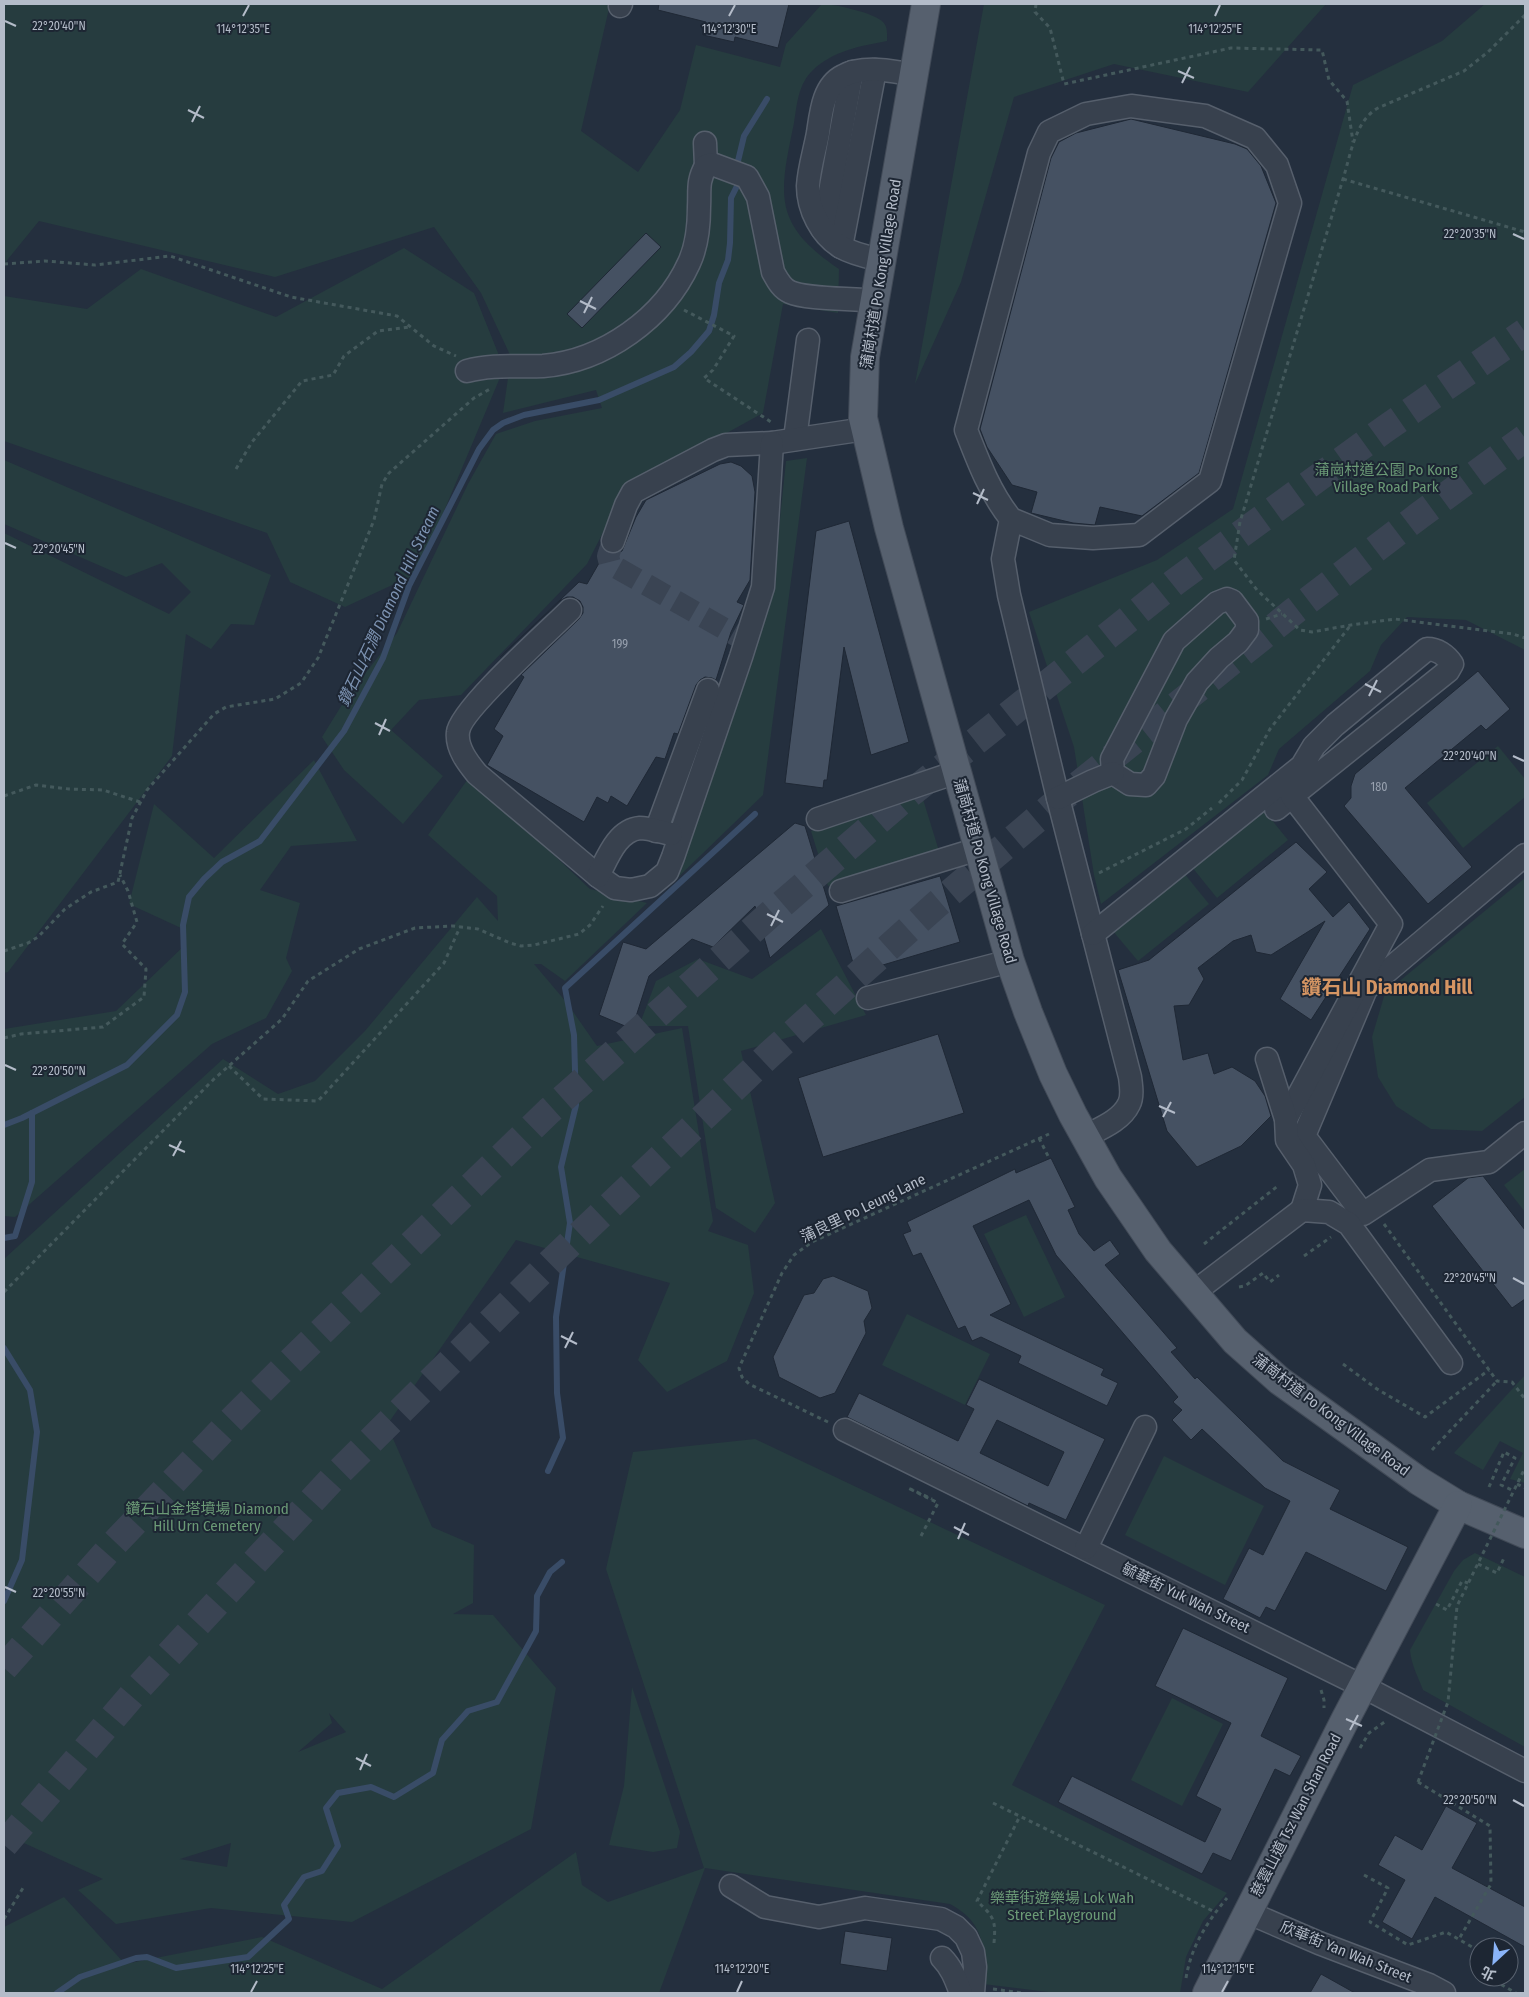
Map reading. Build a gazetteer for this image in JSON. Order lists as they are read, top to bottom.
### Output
{
  "streets": {
    "main road": ["蒲崗村道 Po Kong Village Road", "慈雲山道 Tsz Wan Shan Road"],
    "street": ["毓華街 Yuk Wah Street", "欣華街 Yan Wah Street"],
    "path": ["蒲良里 Po Leung Lane"]
  },
  "crossings": [
    ["蒲崗村道 Po Kong Village Road", "慈雲山道 Tsz Wan Shan Road"],
    ["蒲良里 Po Leung Lane", "毓華街 Yuk Wah Street"],
    ["毓華街 Yuk Wah Street", "慈雲山道 Tsz Wan Shan Road"],
    ["慈雲山道 Tsz Wan Shan Road", "欣華街 Yan Wah Street"]
  ],
  "districts": ["鑽石山 Diamond Hill"],
  "water": ["鑽石山石澗 Diamond Hill Stream"],
  "parks": ["蒲崗村道公園 Po Kong Village Road Park", "鑽石山金塔墳場 Diamond Hill Urn Cemetery", "樂華街遊樂場 Lok Wah Street Playground"],
  "house_numbers": ["199", "180"],
  "north": "bottom left",
  "coordinates": [
    "22°20'40\"N",
    "114°12'35\"E",
    "114°12'30\"E",
    "114°12'25\"E",
    "22°20'35\"N",
    "22°20'45\"N",
    "22°20'50\"N",
    "22°20'55\"N",
    "114°12'20\"E",
    "114°12'15\"E"
  ]
}
